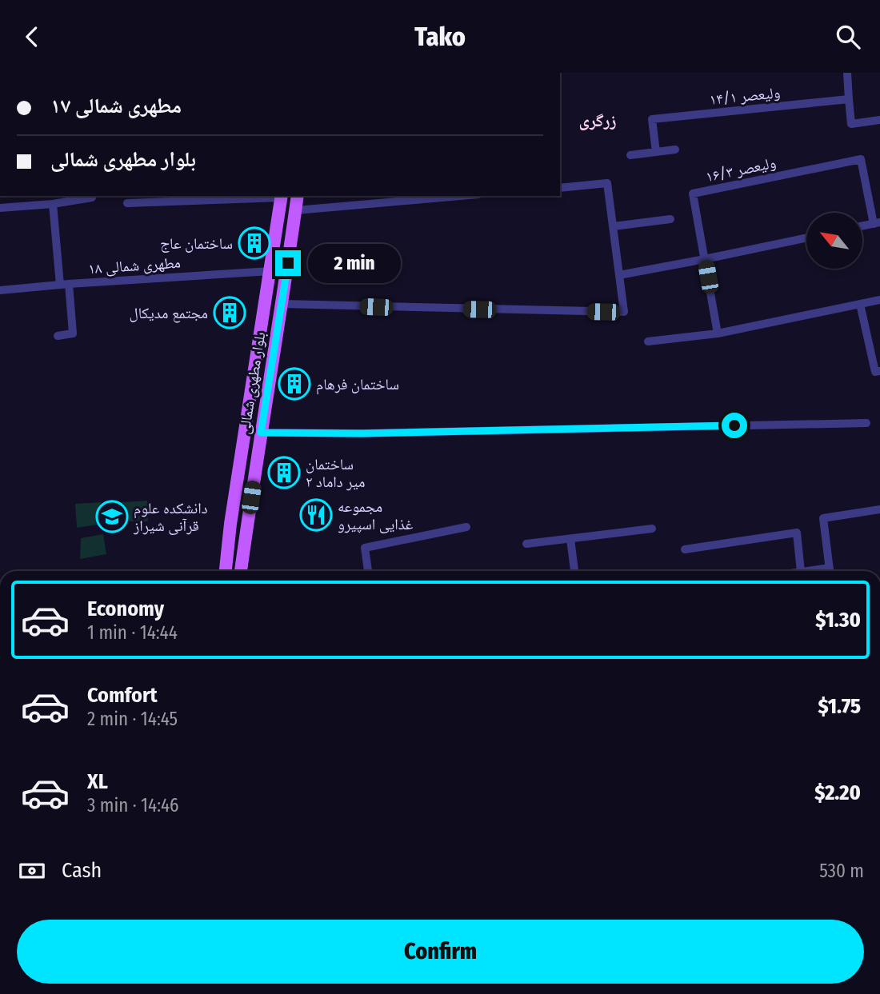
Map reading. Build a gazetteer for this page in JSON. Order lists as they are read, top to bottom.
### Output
{
  "streets": {
    "main road": ["بلوار مطهرى شمالى"],
    "street": ["۱۴/۱ ولیعصر", "۱۶/۳ ولیعصر", "۱۸ مطهری شمالی"]
  },
  "crossings": [
    ["۱۸ مطهری شمالی", "بلوار مطهرى شمالى"]
  ],
  "districts": ["زرگری"],
  "places": {
    "building": [
      "ساختمان عاج",
      "مجتمع مدیکال",
      "ساختمان فرهام",
      "ساختمان میر داماد ۲"
    ],
    "restaurant": ["مجموعه غذایی اسپیرو"],
    "school or university": ["دانشکده علوم قرآنی شیراز"]
  },
  "north": "top left",
  "page": {
    "header": "Tako",
    "banner": ["۱۷ مطهری شمالی", "بلوار مطهرى شمالى"],
    "bubble": "2 min",
    "list": [
      {
        "name": "Economy",
        "note": "1 min · 14:44",
        "value": "$1.30"
      },
      {
        "name": "Comfort",
        "note": "2 min · 14:45",
        "value": "$1.75"
      },
      {
        "name": "XL",
        "note": "3 min · 14:46",
        "value": "$2.20"
      }
    ],
    "pay": ["Cash", "530 m"],
    "buttons": "Confirm"
  }
}
